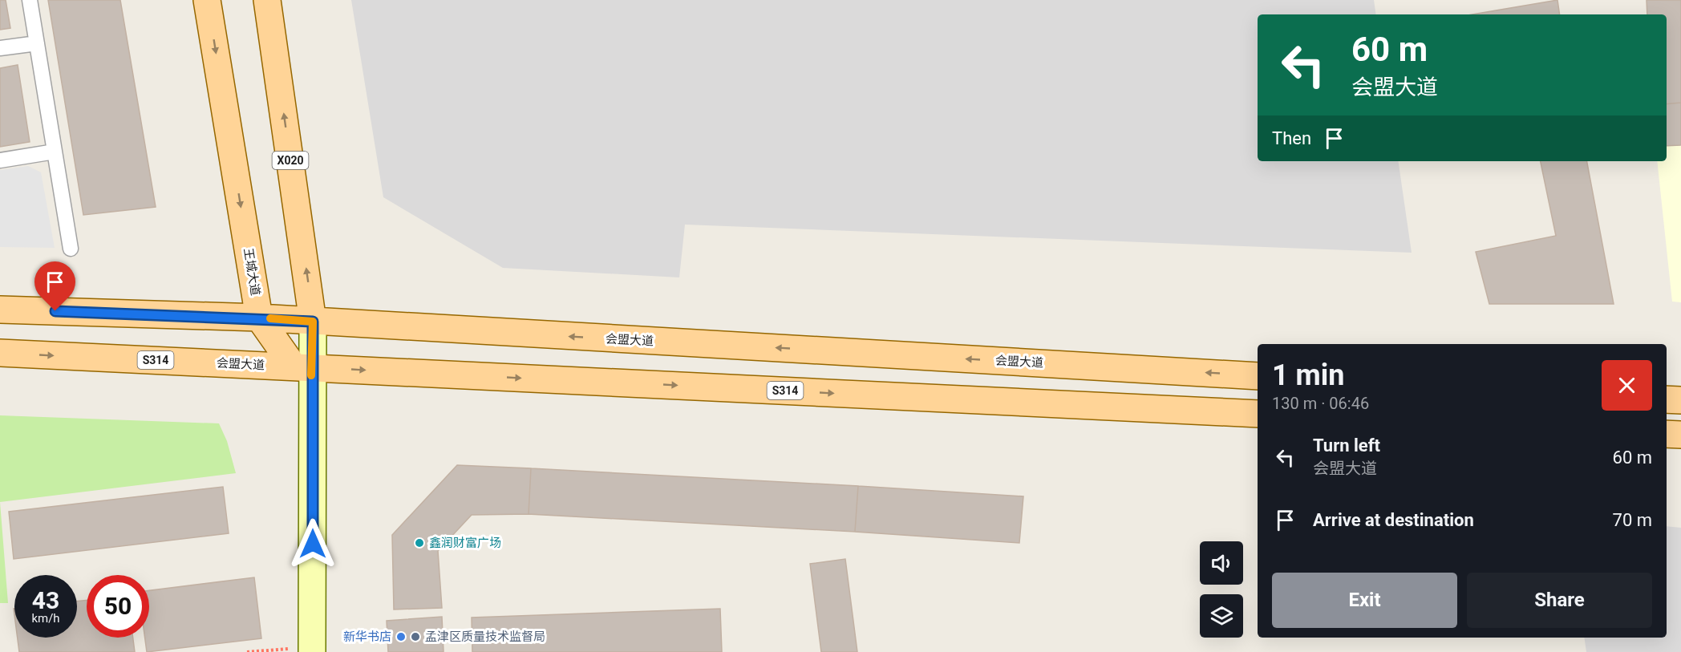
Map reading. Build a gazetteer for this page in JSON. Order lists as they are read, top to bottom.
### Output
{
  "streets": {
    "main road": [
      "X020",
      "王城大道",
      "会盟大道",
      "S314"
    ]
  },
  "crossings": [
    ["X020", "会盟大道"],
    ["王城大道", "会盟大道"]
  ],
  "places": ["鑫润财富广场", "新华书店", "孟津区质量技术监督局"],
  "page": {
    "turn": ["60 m", "会盟大道"],
    "then": "Then",
    "heading": ["1 min", "130 m · 06:46"],
    "list": [
      {
        "name": "Turn left",
        "note": "会盟大道",
        "value": "60 m"
      },
      {
        "name": "Arrive at destination",
        "value": "70 m"
      }
    ],
    "buttons": ["Exit", "Share"],
    "speed": "43 km/h",
    "limit": "50"
  }
}
